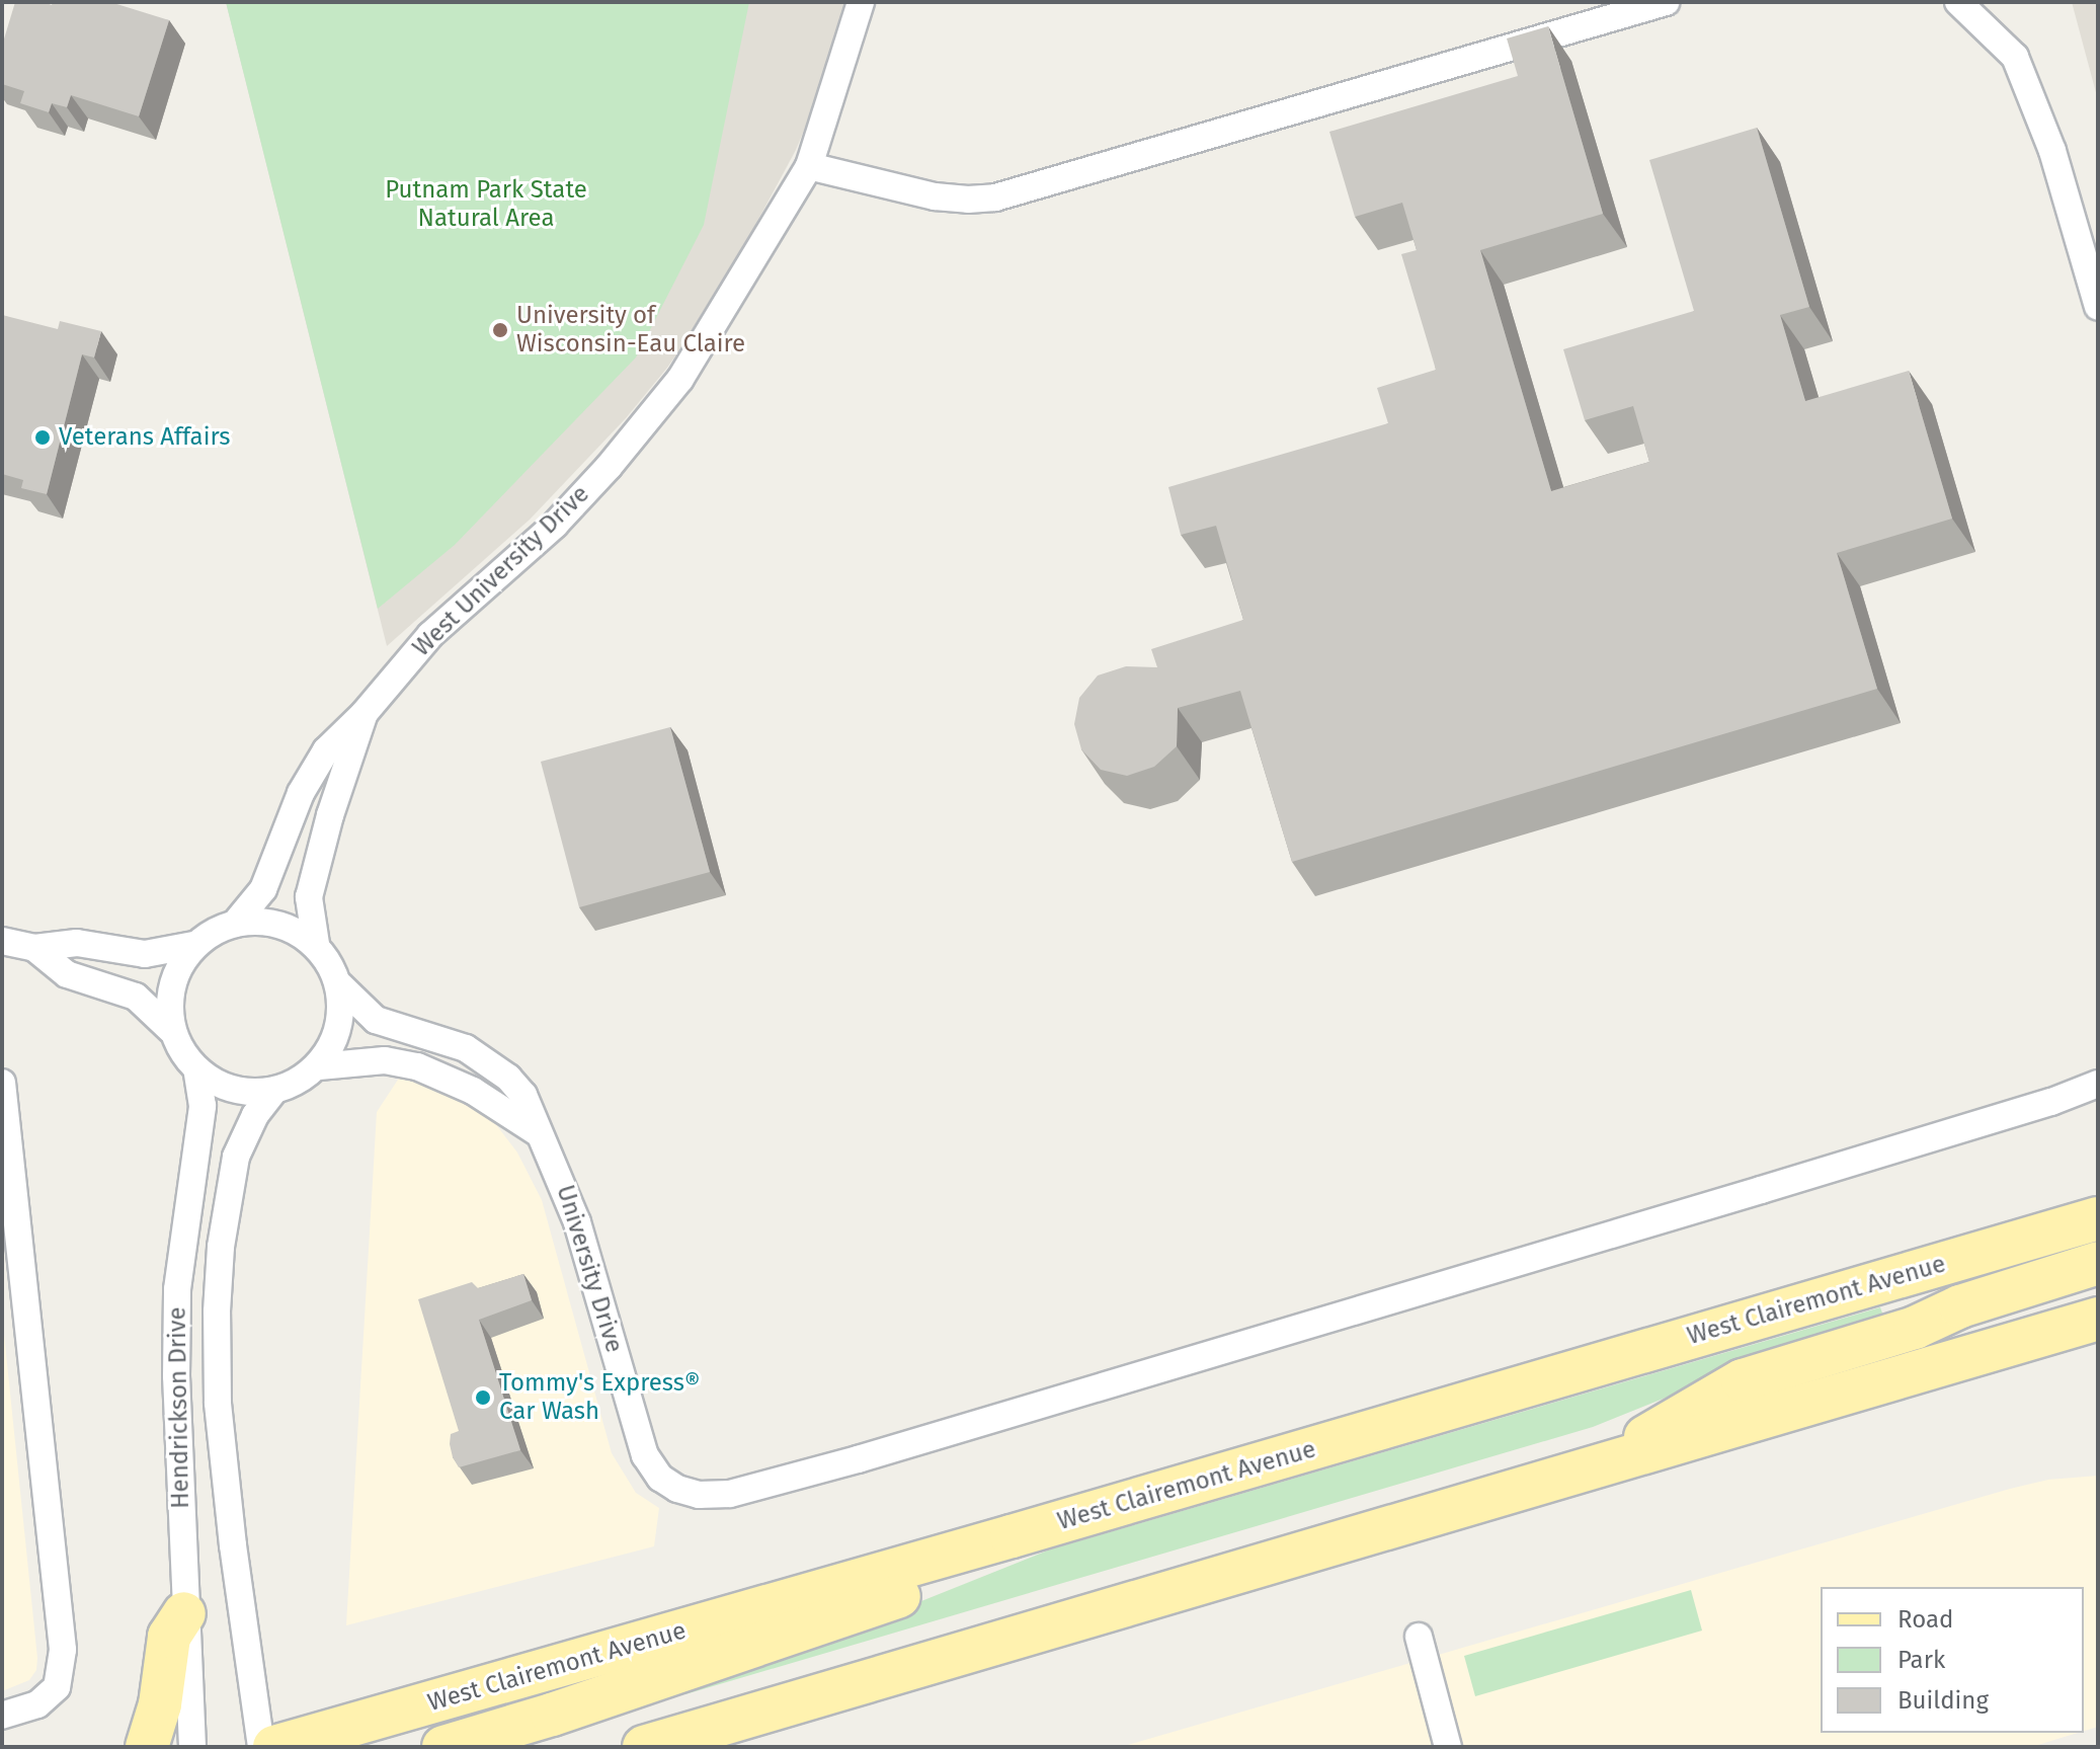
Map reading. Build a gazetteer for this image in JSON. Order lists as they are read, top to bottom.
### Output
{
  "streets": {
    "main road": ["West Clairemont Avenue"],
    "street": ["West University Drive", "University Drive", "Hendrickson Drive"]
  },
  "crossings": [
    ["West University Drive", "University Drive"],
    ["West University Drive", "Hendrickson Drive"],
    ["University Drive", "Hendrickson Drive"]
  ],
  "parks": ["Putnam Park State Natural Area"],
  "places": ["University of Wisconsin-Eau Claire", "Veterans Affairs", "Tommy's Express® Car Wash"],
  "legend": ["Road", "Park", "Building"]
}
